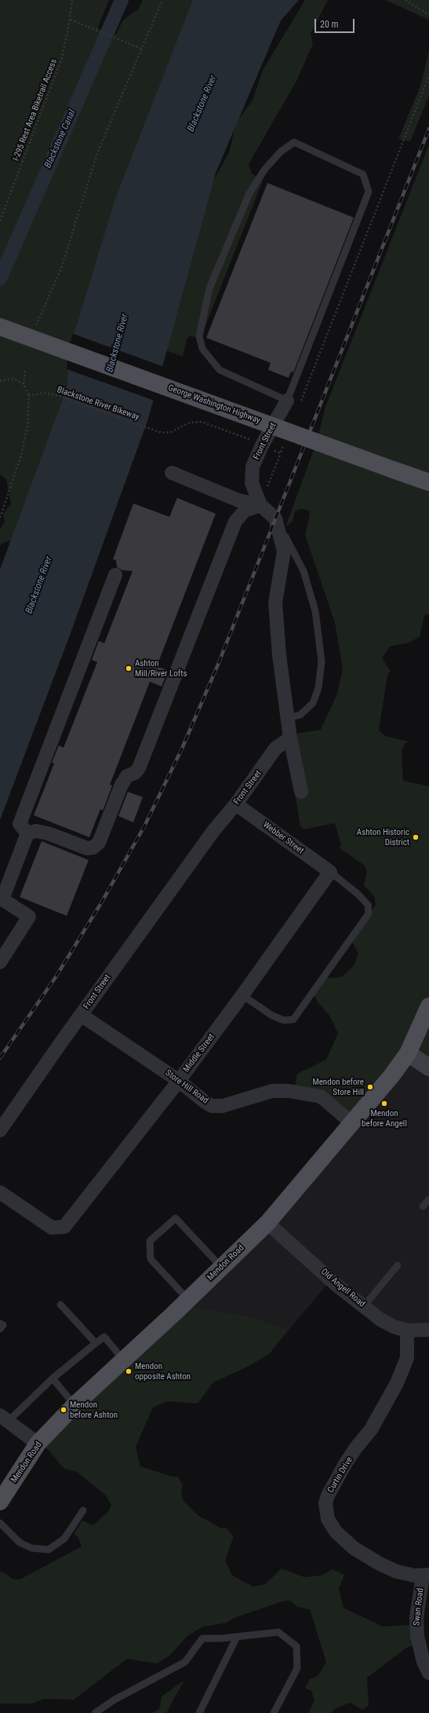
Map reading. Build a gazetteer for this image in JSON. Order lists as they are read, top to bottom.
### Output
{
  "streets": {
    "main road": ["George Washington Highway", "Mendon Road"],
    "street": [
      "Front Street",
      "Webber Street",
      "Middle Street",
      "Store Hill Road",
      "Old Angell Road",
      "Curtin Drive",
      "Swan Road"
    ],
    "path": ["I-295 Rest Area Biketrail Access", "Blackstone River Bikeway"]
  },
  "crossings": [
    ["Front Street", "Webber Street"],
    ["Front Street", "Store Hill Road"],
    ["Webber Street", "Middle Street"],
    ["Middle Street", "Store Hill Road"],
    ["Store Hill Road", "Mendon Road"],
    ["Mendon Road", "Old Angell Road"],
    ["Old Angell Road", "Curtin Drive"],
    ["Curtin Drive", "Swan Road"]
  ],
  "water": ["Blackstone River", "Blackstone Canal"],
  "places": [
    "Ashton Mill/River Lofts",
    "Ashton Historic District",
    "Mendon before Store Hill",
    "Mendon before Angell",
    "Mendon opposite Ashton",
    "Mendon before Ashton"
  ],
  "scale_bar": "20 m"
}
